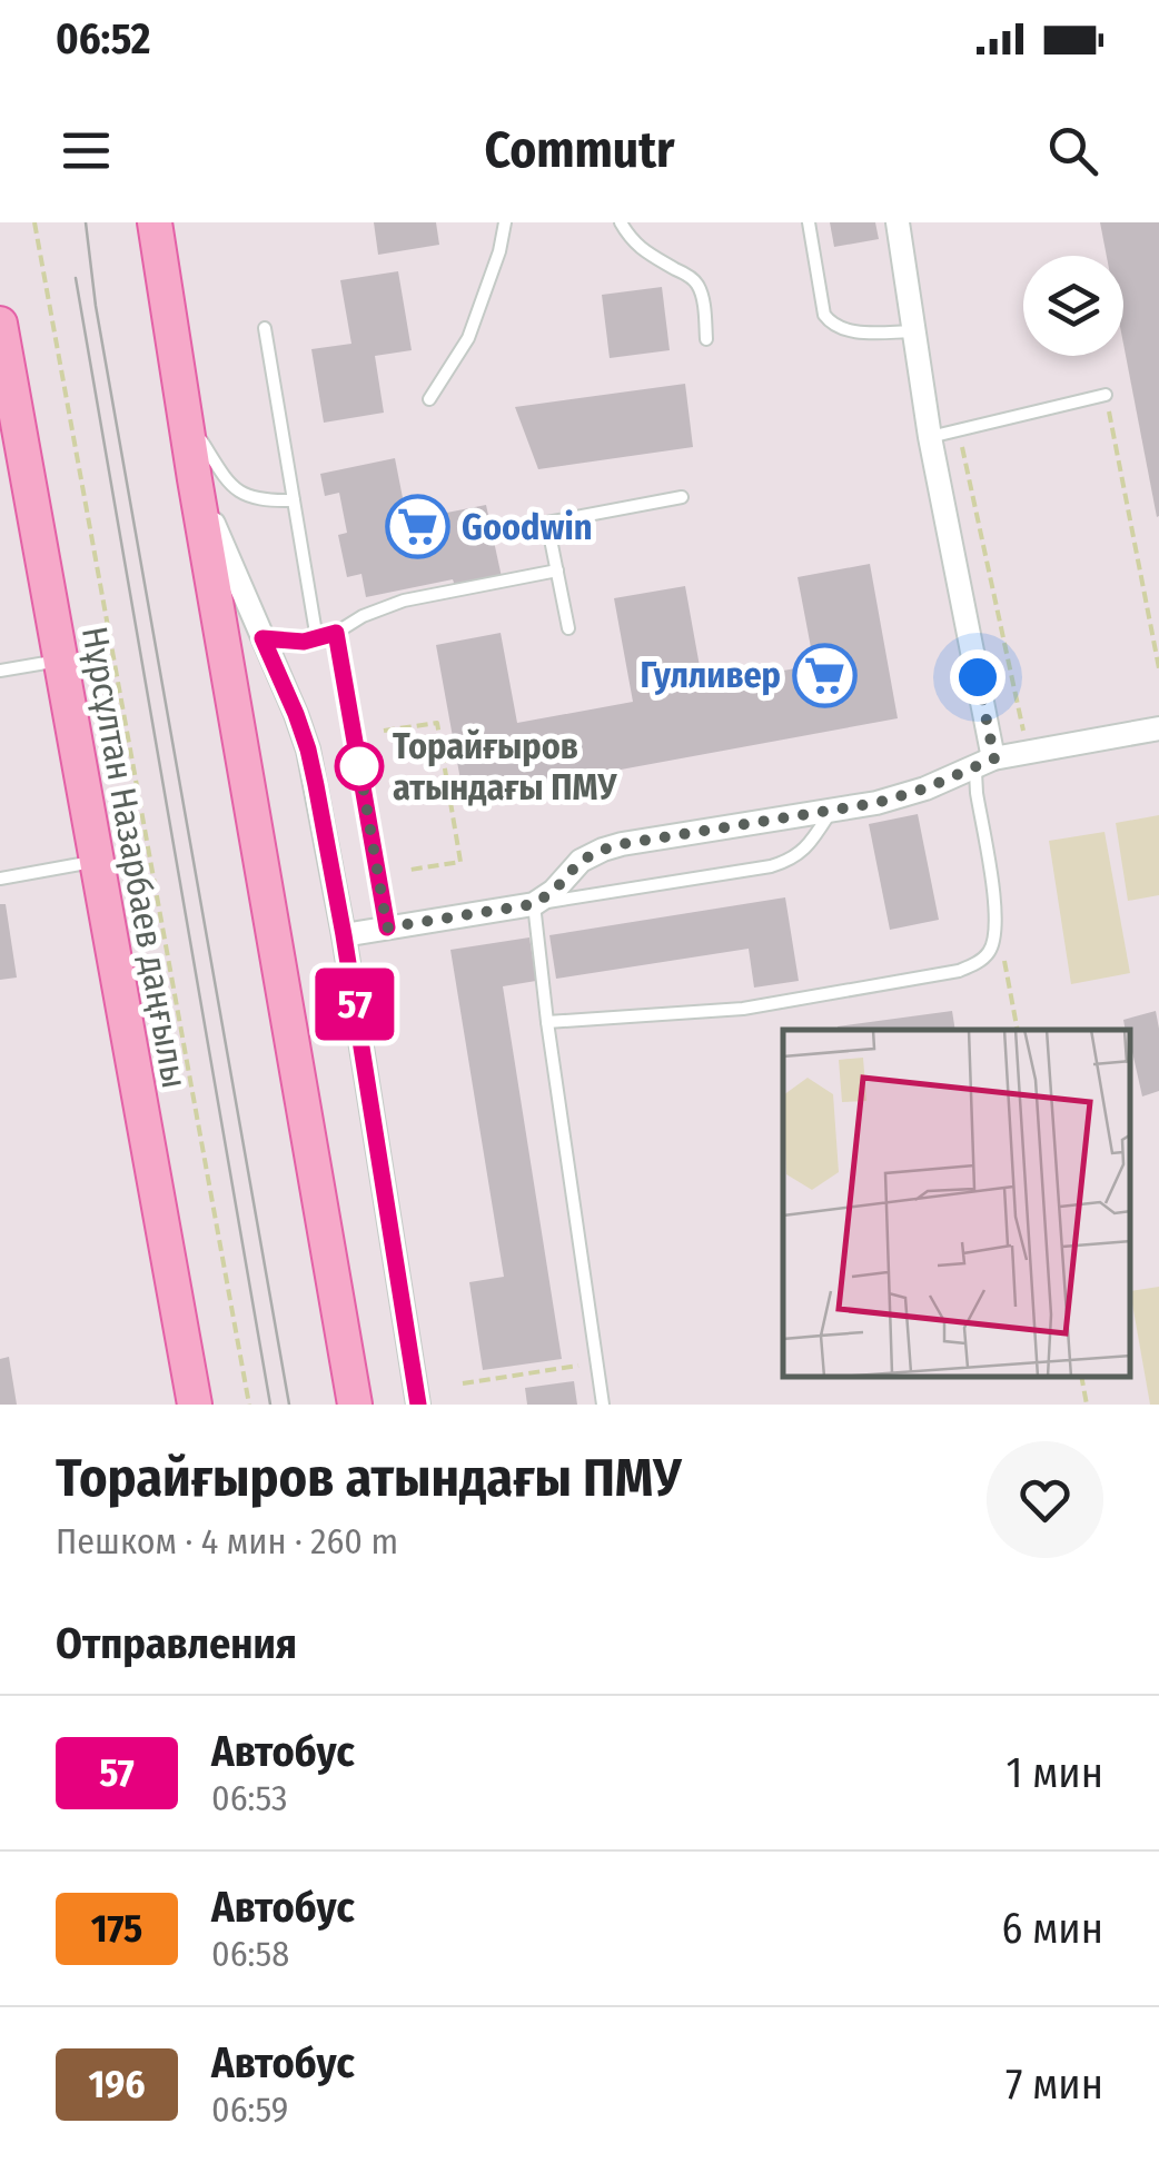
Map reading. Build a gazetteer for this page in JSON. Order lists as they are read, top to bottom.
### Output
{
  "streets": {
    "main road": ["Нұрсұлтан Назарбаев даңғылы"]
  },
  "places": {
    "supermarket": ["Goodwin", "Гулливер"],
    "other": ["Торайғыров атындағы ПМУ"]
  },
  "lines": ["bus line 57"],
  "page": {
    "status": "06:52",
    "header": "Commutr",
    "on_map": "57",
    "heading": [
      ["Торайғыров атындағы ПМУ", "Пешком · 4 мин · 260 m"],
      "Отправления"
    ],
    "list": [
      {
        "mark": "57",
        "name": "Автобус",
        "note": "06:53",
        "value": "1 мин"
      },
      {
        "mark": "175",
        "name": "Автобус",
        "note": "06:58",
        "value": "6 мин"
      },
      {
        "mark": "196",
        "name": "Автобус",
        "note": "06:59",
        "value": "7 мин"
      }
    ]
  }
}
